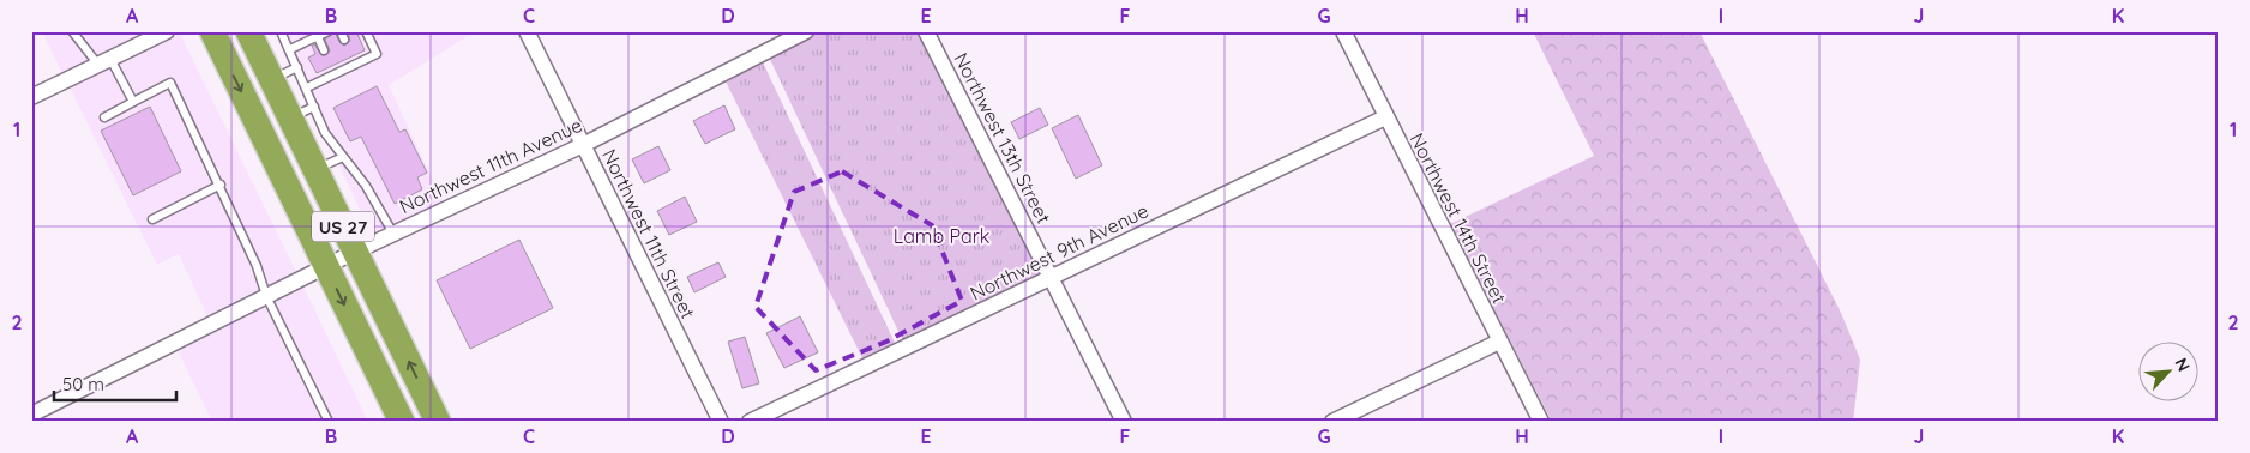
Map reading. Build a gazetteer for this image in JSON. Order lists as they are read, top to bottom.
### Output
{
  "streets": {
    "highway": ["US 27"],
    "street": [
      "Northwest 13th Street",
      "Northwest 11th Avenue",
      "Northwest 14th Street",
      "Northwest 11th Street",
      "Northwest 9th Avenue"
    ]
  },
  "crossings": [
    ["Northwest 13th Street", "Northwest 9th Avenue"],
    ["Northwest 11th Avenue", "US 27"],
    ["Northwest 11th Avenue", "Northwest 11th Street"],
    ["Northwest 14th Street", "Northwest 9th Avenue"]
  ],
  "parks": ["Lamb Park"],
  "scale_bar": "50 m",
  "north": "top right",
  "grid": {
    "columns": [
      "A",
      "B",
      "C",
      "D",
      "E",
      "F",
      "G",
      "H",
      "I",
      "J",
      "K"
    ],
    "rows": ["1", "2"]
  }
}
